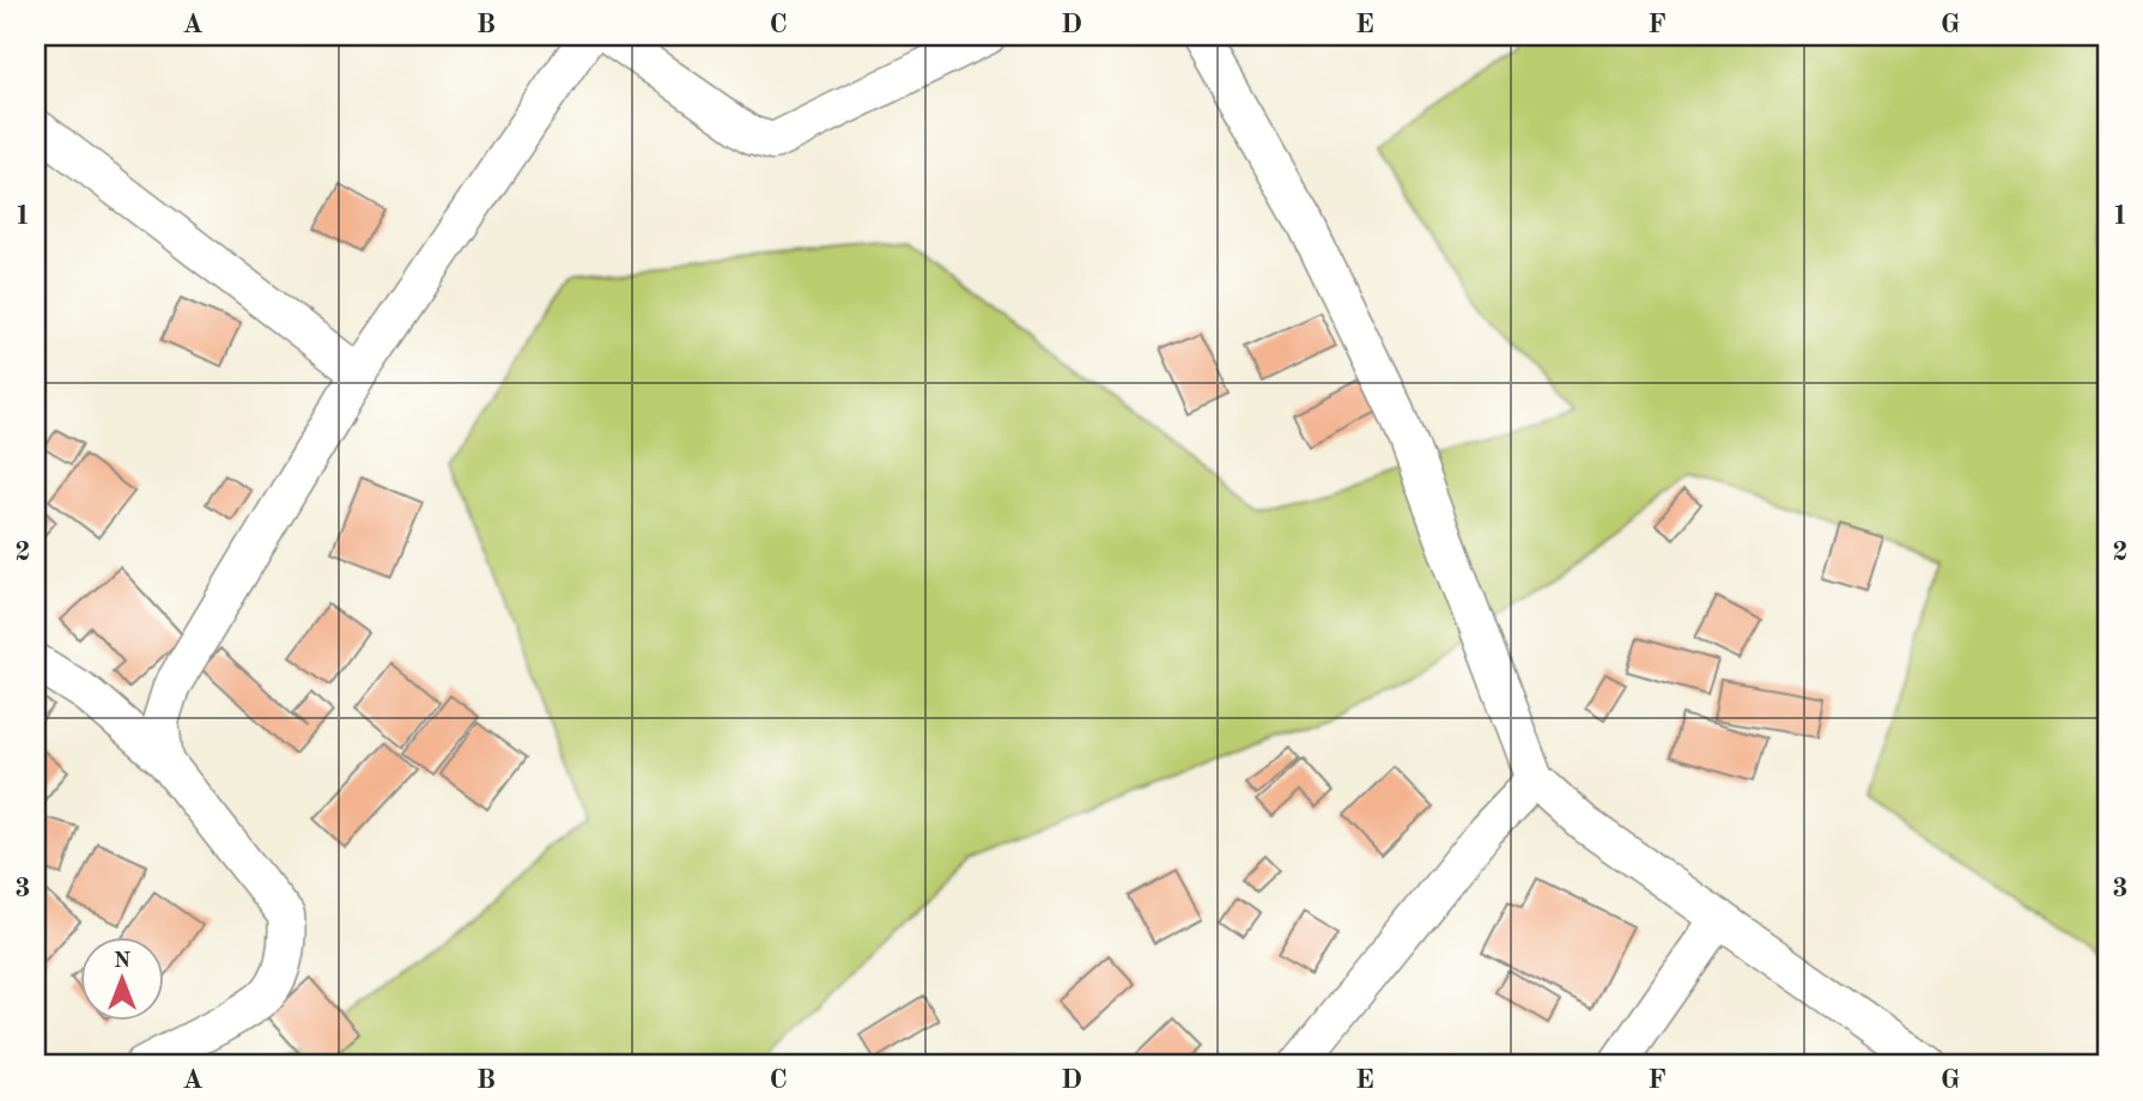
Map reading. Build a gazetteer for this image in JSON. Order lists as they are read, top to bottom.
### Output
{
  "north": "top",
  "grid": {
    "columns": [
      "A",
      "B",
      "C",
      "D",
      "E",
      "F",
      "G"
    ],
    "rows": ["1", "2", "3"]
  }
}
